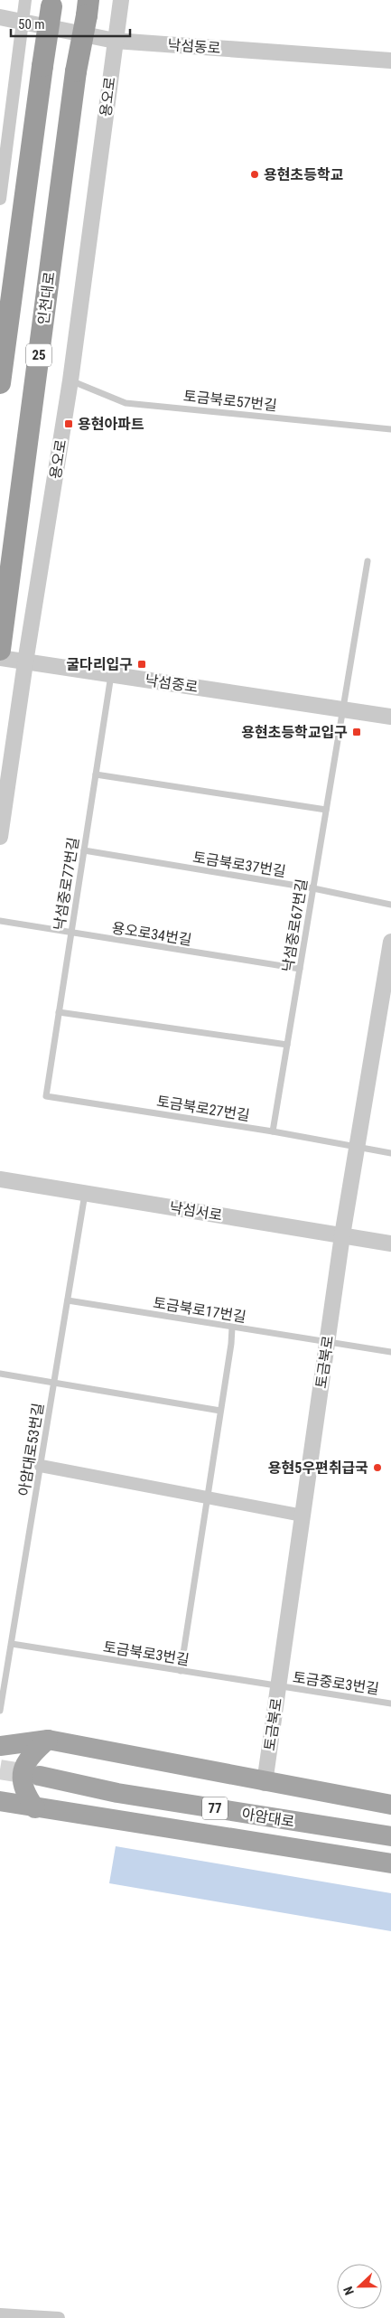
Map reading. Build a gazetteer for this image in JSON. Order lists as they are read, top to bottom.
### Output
{
  "streets": {
    "highway": ["인천대로", "25"],
    "main road": ["77", "아암대로"],
    "street": [
      "낙섬동로",
      "용오로",
      "낙섬중로",
      "낙섬서로",
      "토금북로"
    ],
    "lane": [
      "토금북로57번길",
      "토금북로37번길",
      "낙섬중로77번길",
      "낙섬중로67번길",
      "용오로34번길",
      "토금북로27번길",
      "토금북로17번길",
      "아암대로53번길",
      "토금북로3번길",
      "토금중로3번길"
    ]
  },
  "crossings": [
    ["낙섬동로", "용오로"],
    ["용오로", "토금북로57번길"],
    ["용오로", "낙섬중로"],
    ["인천대로", "낙섬중로"],
    ["낙섬중로", "낙섬중로77번길"],
    ["낙섬중로", "낙섬중로67번길"],
    ["토금북로37번길", "낙섬중로77번길"],
    ["토금북로37번길", "낙섬중로67번길"],
    ["낙섬중로77번길", "용오로34번길"],
    ["낙섬중로77번길", "토금북로27번길"],
    ["낙섬중로67번길", "용오로34번길"],
    ["낙섬중로67번길", "토금북로27번길"],
    ["토금북로27번길", "토금북로"],
    ["낙섬서로", "토금북로"],
    ["낙섬서로", "아암대로53번길"],
    ["토금북로17번길", "토금북로"],
    ["토금북로17번길", "아암대로53번길"],
    ["토금북로", "토금북로3번길"],
    ["토금북로", "토금중로3번길"],
    ["아암대로53번길", "토금북로3번길"],
    ["토금북로3번길", "토금중로3번길"]
  ],
  "places": {
    "other": ["용현초등학교", "용현5우편취급국"],
    "transit": ["용현아파트", "굴다리입구", "용현초등학교입구"]
  },
  "scale_bar": "50 m",
  "north": "left"
}
